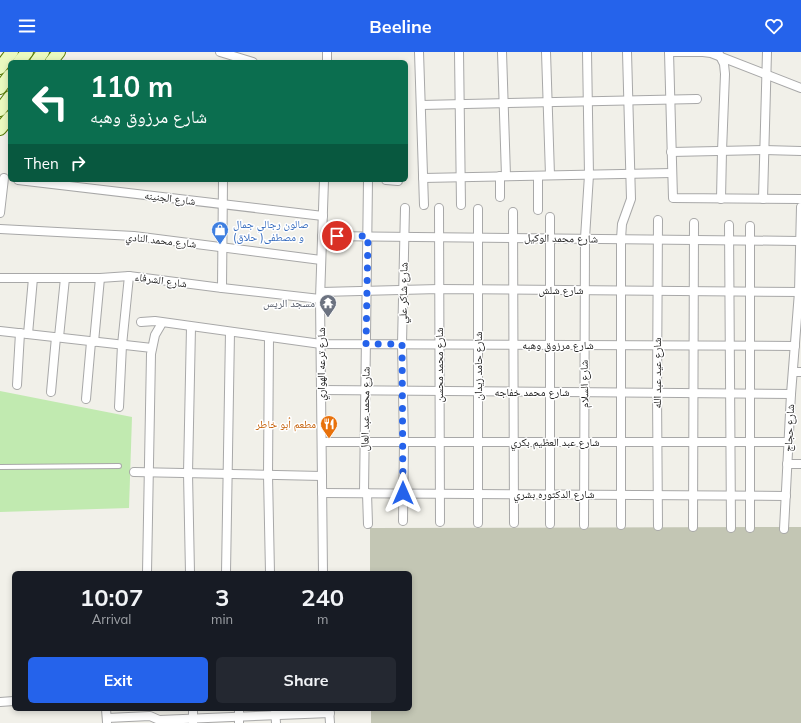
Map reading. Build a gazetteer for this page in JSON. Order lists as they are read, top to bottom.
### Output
{
  "streets": {
    "street": [
      "شارع الجنينه",
      "شارع محمد الوكيل",
      "شارع محمد النادي",
      "شارع الشرفاء",
      "شارع شلش",
      "شارع شاكر علي",
      "شارع مرزوق وهبه",
      "شارع ترعه الهواري",
      "شارع محمد محسن",
      "شارع حامد زيدان",
      "شارع عيد عبد الله",
      "شارع السلام",
      "شارع محمد خفاجه",
      "شارع محمد عبد العال",
      "شارع حجاج",
      "شارع عبد العظيم بكري",
      "شارع الدكتوره بشري"
    ]
  },
  "crossings": [
    ["شارع الجنينه", "شارع ترعه الهواري"],
    ["شارع محمد الوكيل", "شارع شاكر علي"],
    ["شارع محمد الوكيل", "شارع ترعه الهواري"],
    ["شارع محمد الوكيل", "شارع محمد محسن"],
    ["شارع محمد الوكيل", "شارع حامد زيدان"],
    ["شارع محمد الوكيل", "شارع عيد عبد الله"],
    ["شارع محمد الوكيل", "شارع السلام"],
    ["شارع محمد الوكيل", "شارع محمد عبد العال"],
    ["شارع محمد الوكيل", "شارع حجاج"],
    ["شارع محمد النادي", "شارع ترعه الهواري"],
    ["شارع الشرفاء", "شارع شلش"],
    ["شارع الشرفاء", "شارع ترعه الهواري"],
    ["شارع شلش", "شارع شاكر علي"],
    ["شارع شلش", "شارع ترعه الهواري"],
    ["شارع شلش", "شارع محمد محسن"],
    ["شارع شلش", "شارع حامد زيدان"],
    ["شارع شلش", "شارع عيد عبد الله"],
    ["شارع شلش", "شارع السلام"],
    ["شارع شلش", "شارع محمد عبد العال"],
    ["شارع شلش", "شارع حجاج"],
    ["شارع شاكر علي", "شارع مرزوق وهبه"],
    ["شارع شاكر علي", "شارع محمد خفاجه"],
    ["شارع شاكر علي", "شارع عبد العظيم بكري"],
    ["شارع شاكر علي", "شارع الدكتوره بشري"],
    ["شارع مرزوق وهبه", "شارع ترعه الهواري"],
    ["شارع مرزوق وهبه", "شارع محمد محسن"],
    ["شارع مرزوق وهبه", "شارع حامد زيدان"],
    ["شارع مرزوق وهبه", "شارع عيد عبد الله"],
    ["شارع مرزوق وهبه", "شارع السلام"],
    ["شارع مرزوق وهبه", "شارع محمد عبد العال"],
    ["شارع مرزوق وهبه", "شارع حجاج"],
    ["شارع ترعه الهواري", "شارع محمد خفاجه"],
    ["شارع ترعه الهواري", "شارع عبد العظيم بكري"],
    ["شارع ترعه الهواري", "شارع الدكتوره بشري"],
    ["شارع محمد محسن", "شارع محمد خفاجه"],
    ["شارع محمد محسن", "شارع عبد العظيم بكري"],
    ["شارع محمد محسن", "شارع الدكتوره بشري"],
    ["شارع حامد زيدان", "شارع محمد خفاجه"],
    ["شارع حامد زيدان", "شارع عبد العظيم بكري"],
    ["شارع حامد زيدان", "شارع الدكتوره بشري"],
    ["شارع عيد عبد الله", "شارع محمد خفاجه"],
    ["شارع عيد عبد الله", "شارع عبد العظيم بكري"],
    ["شارع عيد عبد الله", "شارع الدكتوره بشري"],
    ["شارع السلام", "شارع محمد خفاجه"],
    ["شارع السلام", "شارع عبد العظيم بكري"],
    ["شارع السلام", "شارع الدكتوره بشري"],
    ["شارع محمد خفاجه", "شارع محمد عبد العال"],
    ["شارع محمد خفاجه", "شارع حجاج"],
    ["شارع محمد عبد العال", "شارع عبد العظيم بكري"],
    ["شارع محمد عبد العال", "شارع الدكتوره بشري"],
    ["شارع حجاج", "شارع عبد العظيم بكري"],
    ["شارع حجاج", "شارع الدكتوره بشري"]
  ],
  "places": {
    "shop": ["صالون رجالي جمال و مصطفى( حلاق)"],
    "temple": ["مسجد الريس"],
    "restaurant": ["مطعم أبو خاطر"]
  },
  "page": {
    "header": "Beeline",
    "turn": ["110 m", "شارع مرزوق وهبه"],
    "then": "Then",
    "eta": [
      "10:07",
      "Arrival",
      "3",
      "min",
      "240",
      "m"
    ],
    "buttons": ["Exit", "Share"]
  }
}
